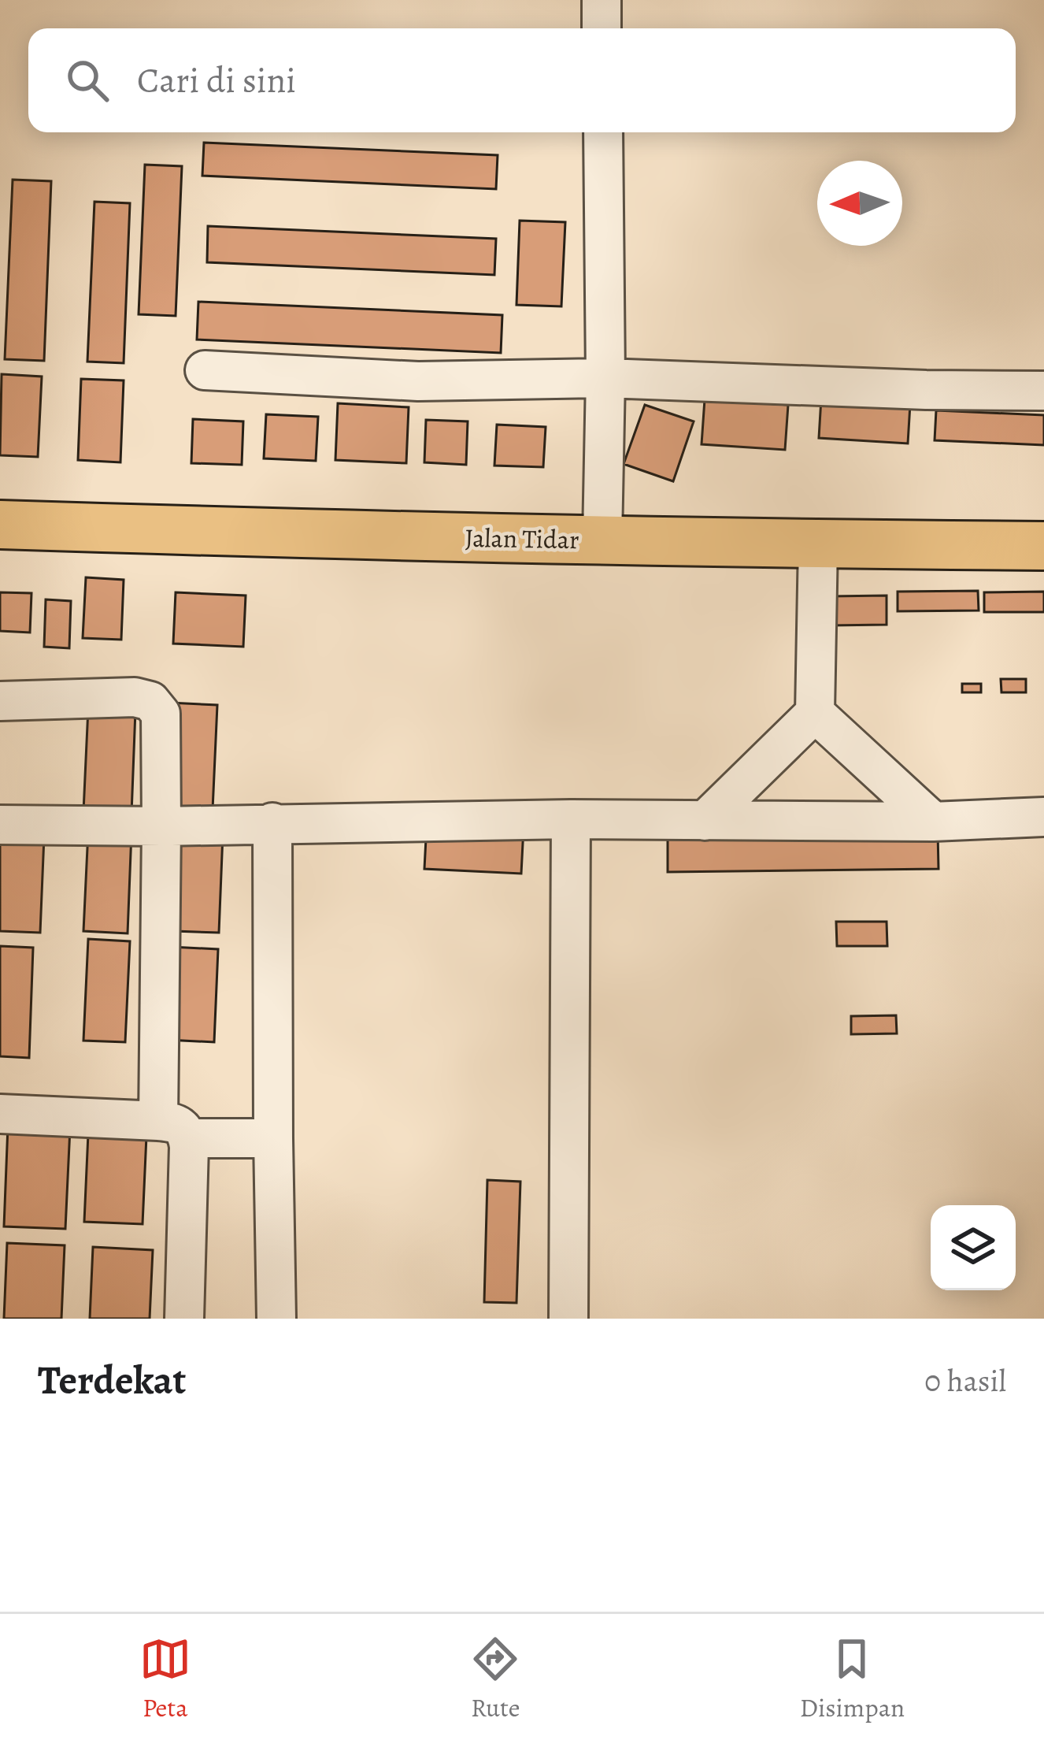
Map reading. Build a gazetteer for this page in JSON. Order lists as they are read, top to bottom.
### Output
{
  "streets": {
    "main road": ["Jalan Tidar"]
  },
  "north": "left",
  "page": {
    "search": "Cari di sini",
    "heading": ["Terdekat", "0 hasil"],
    "nav": ["Peta", "Rute", "Disimpan"]
  }
}
